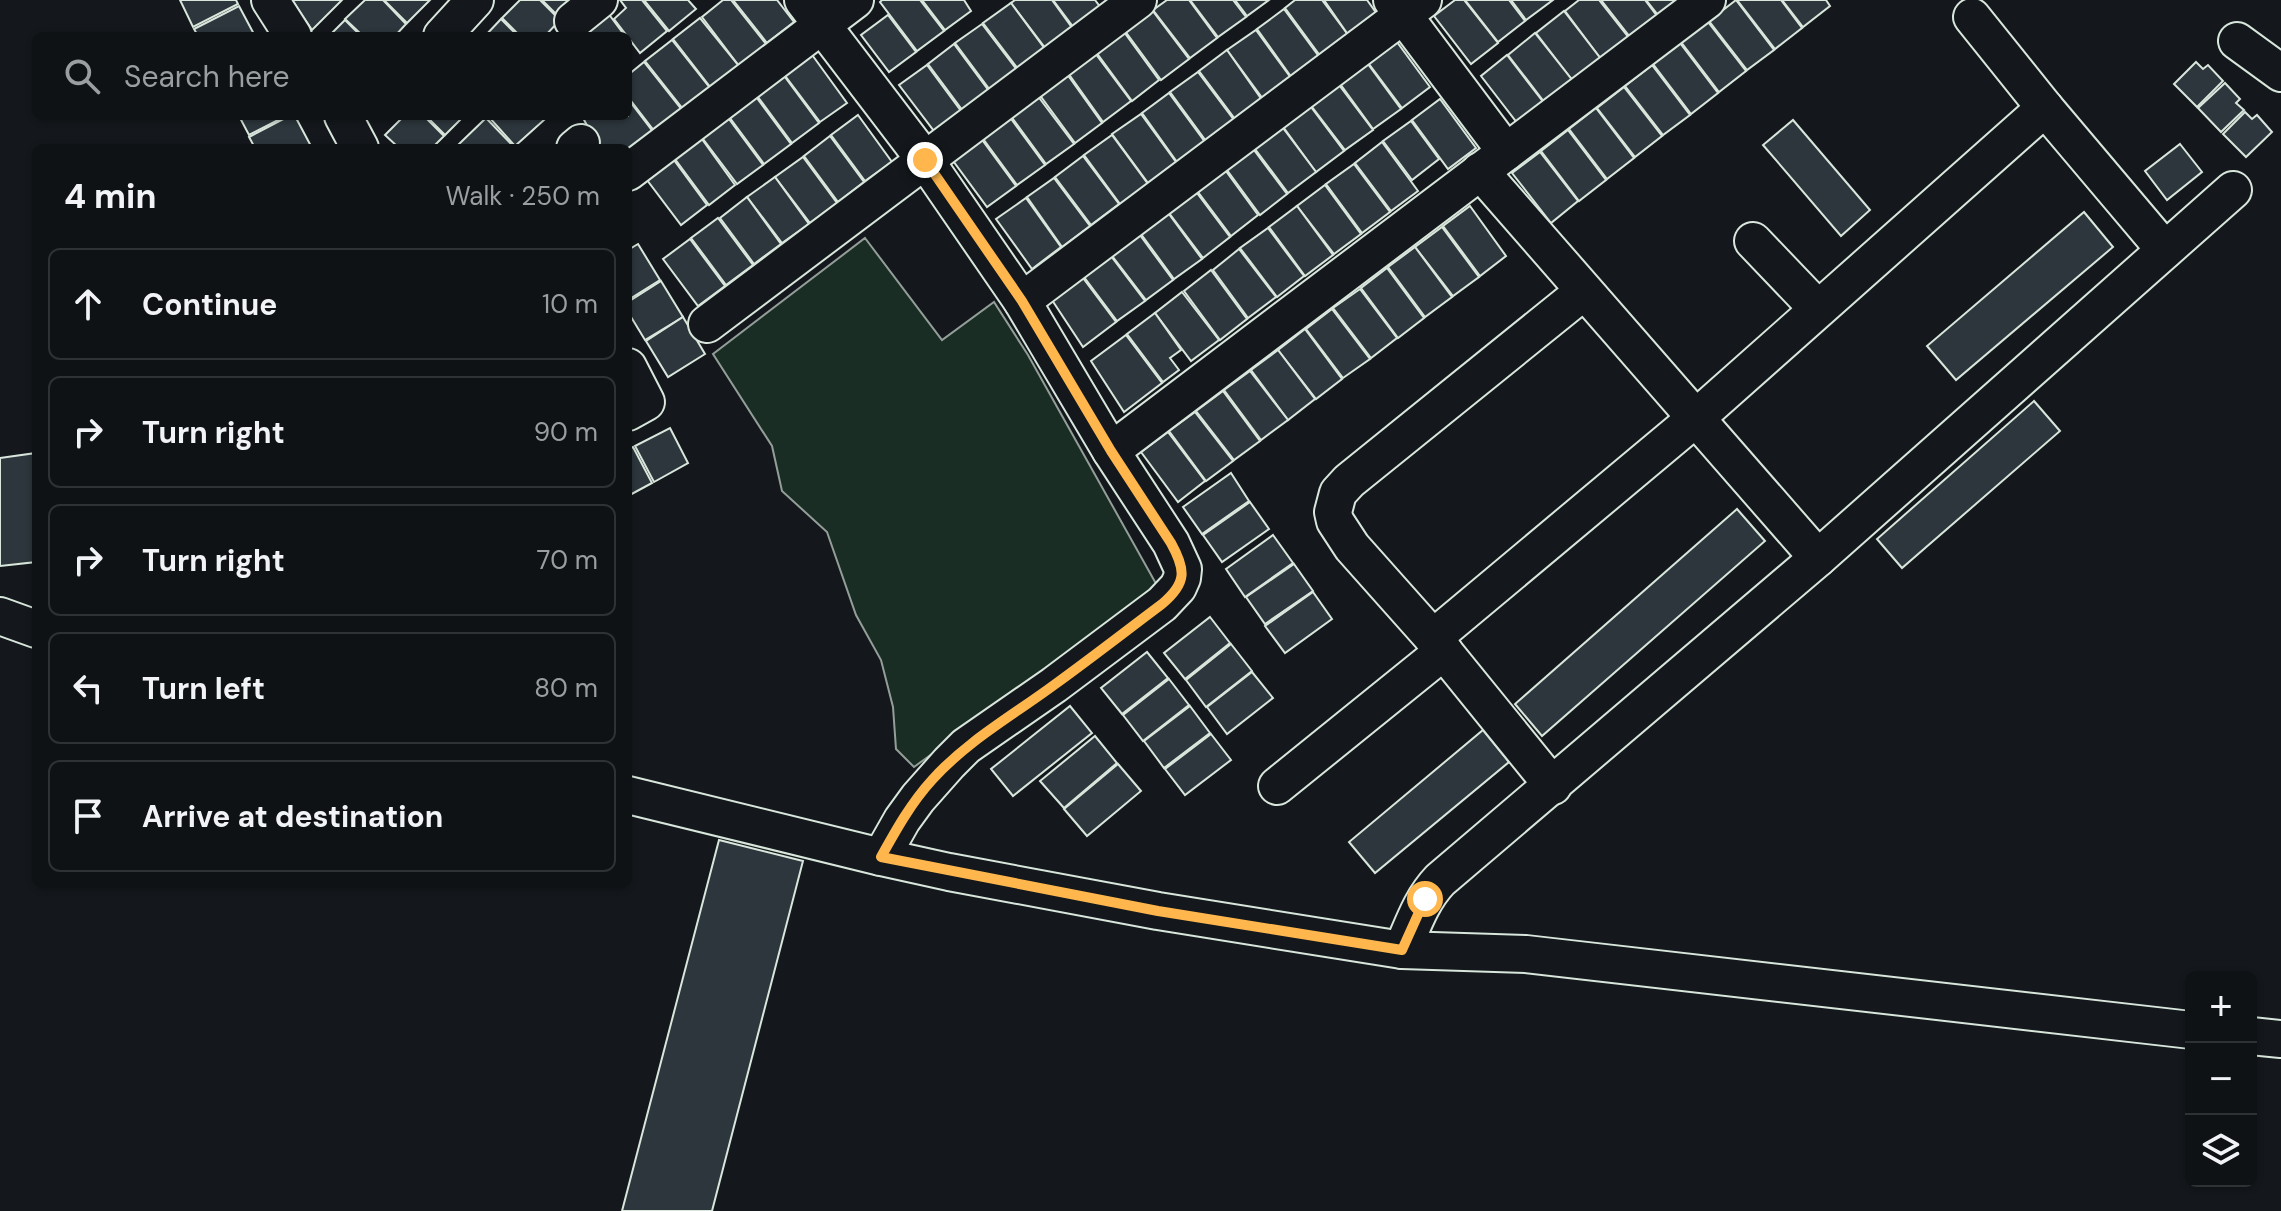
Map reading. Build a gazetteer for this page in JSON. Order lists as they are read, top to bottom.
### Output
{
  "page": {
    "search": "Search here",
    "heading": ["4 min", "Walk · 250 m"],
    "list": [
      ["Continue", "10 m"],
      ["Turn right", "90 m"],
      ["Turn right", "70 m"],
      ["Turn left", "80 m"],
      "Arrive at destination"
    ],
    "map_buttons": ["+", "−"]
  }
}
